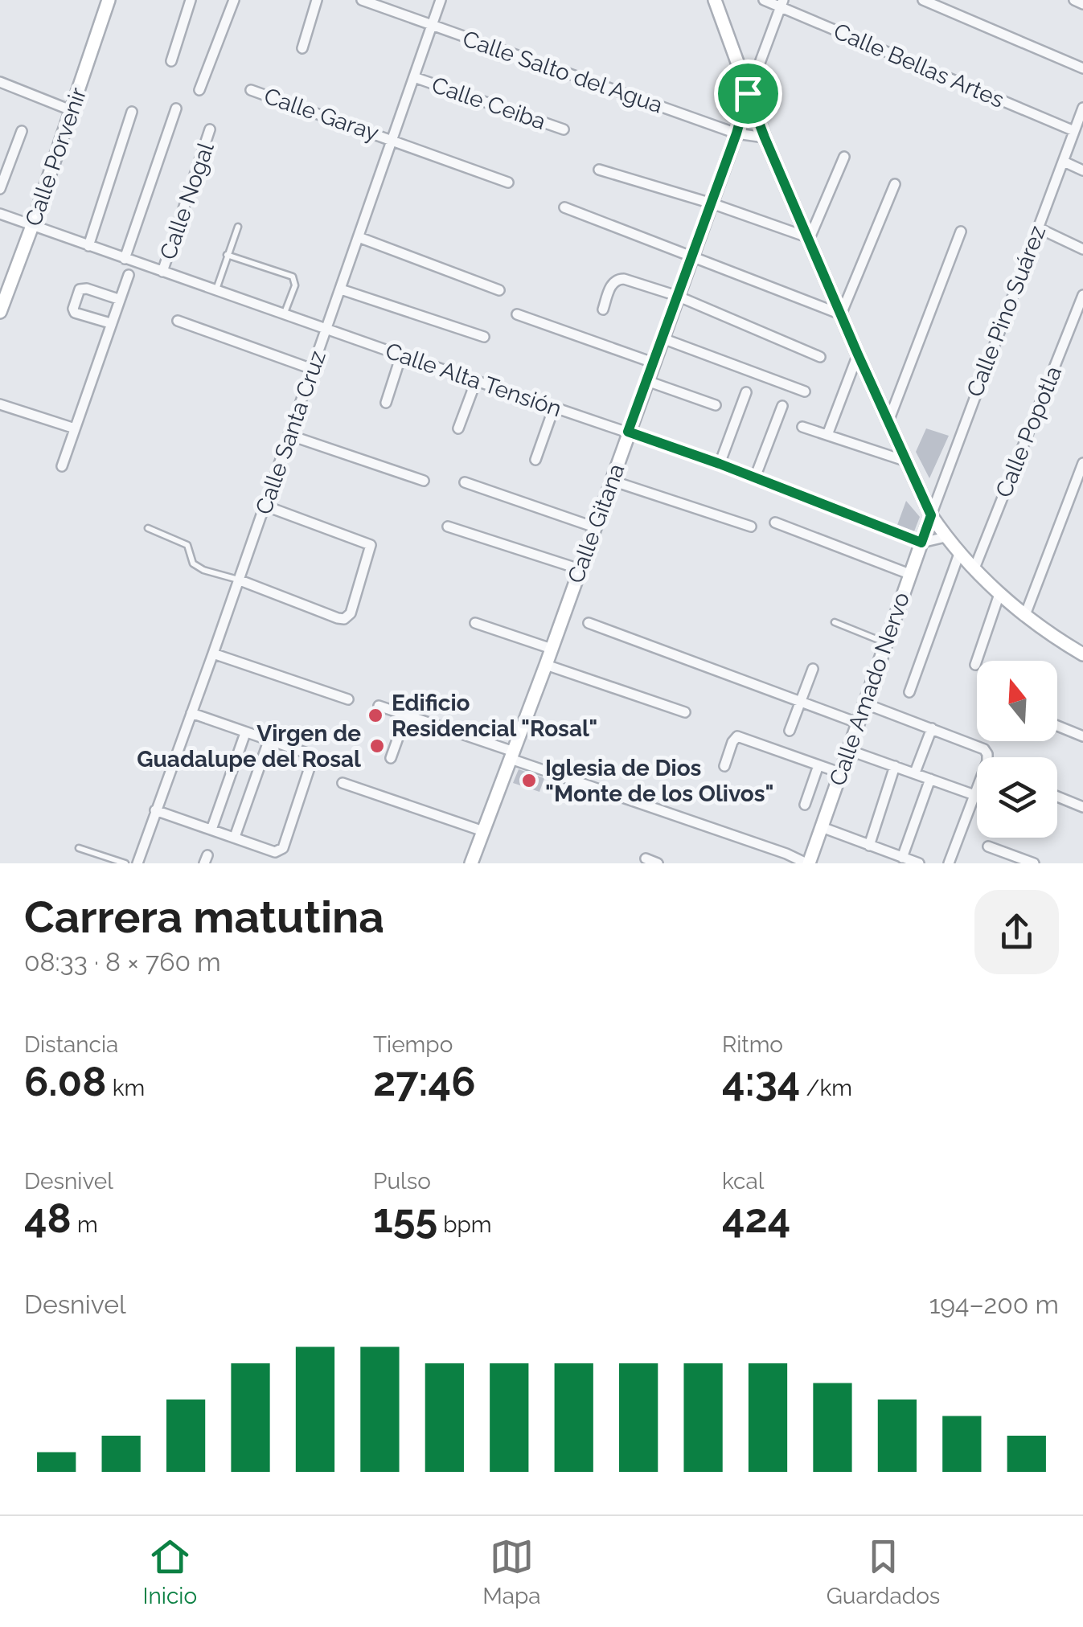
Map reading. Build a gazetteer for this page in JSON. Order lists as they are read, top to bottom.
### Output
{
  "streets": {
    "street": [
      "Calle Bellas Artes",
      "Calle Salto del Agua",
      "Calle Ceiba",
      "Calle Garay",
      "Calle Porvenir",
      "Calle Nogal",
      "Calle Pino Suárez",
      "Calle Alta Tensión",
      "Calle Popotla",
      "Calle Santa Cruz",
      "Calle Gitana",
      "Calle Amado Nervo"
    ]
  },
  "crossings": [
    ["Calle Bellas Artes", "Calle Pino Suárez"],
    ["Calle Bellas Artes", "Calle Gitana"],
    ["Calle Salto del Agua", "Calle Santa Cruz"],
    ["Calle Salto del Agua", "Calle Gitana"],
    ["Calle Ceiba", "Calle Santa Cruz"],
    ["Calle Garay", "Calle Santa Cruz"],
    ["Calle Porvenir", "Calle Alta Tensión"],
    ["Calle Nogal", "Calle Alta Tensión"],
    ["Calle Pino Suárez", "Calle Amado Nervo"],
    ["Calle Alta Tensión", "Calle Santa Cruz"],
    ["Calle Alta Tensión", "Calle Gitana"],
    ["Calle Alta Tensión", "Calle Amado Nervo"]
  ],
  "places": ["Edificio Residencial \"Rosal\"", "Virgen de Guadalupe del Rosal", "Iglesia de Dios \"Monte de los Olivos\""],
  "north": "top",
  "page": {
    "heading": ["Carrera matutina", "08:33 · 8 × 760 m"],
    "stats": [
      ["Distancia", "6.08 km"],
      ["Tiempo", "27:46"],
      ["Ritmo", "4:34 /km"],
      ["Desnivel", "48 m"],
      ["Pulso", "155 bpm"],
      ["kcal", "424"]
    ],
    "chart": ["Desnivel", "194–200 m"],
    "tabs": ["Inicio", "Mapa", "Guardados"]
  }
}
